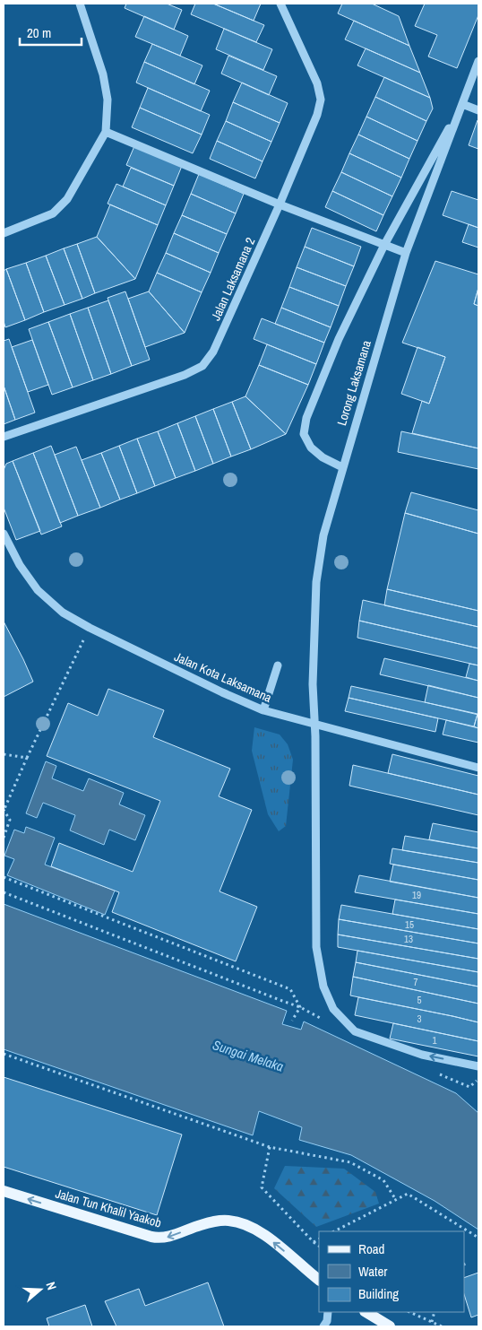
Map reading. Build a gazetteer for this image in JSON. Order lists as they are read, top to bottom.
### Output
{
  "streets": {
    "main road": ["Jalan Tun Khalil Yaakob"],
    "street": ["Jalan Laksamana 2", "Lorong Laksamana", "Jalan Kota Laksamana"]
  },
  "crossings": [
    ["Lorong Laksamana", "Jalan Kota Laksamana"]
  ],
  "one_way": ["Jalan Tun Khalil Yaakob"],
  "water": ["Sungai Melaka"],
  "house_numbers": [
    "19",
    "15",
    "13",
    "7",
    "5",
    "3",
    "1"
  ],
  "legend": ["Road", "Water", "Building"],
  "scale_bar": "20 m",
  "north": "right"
}
